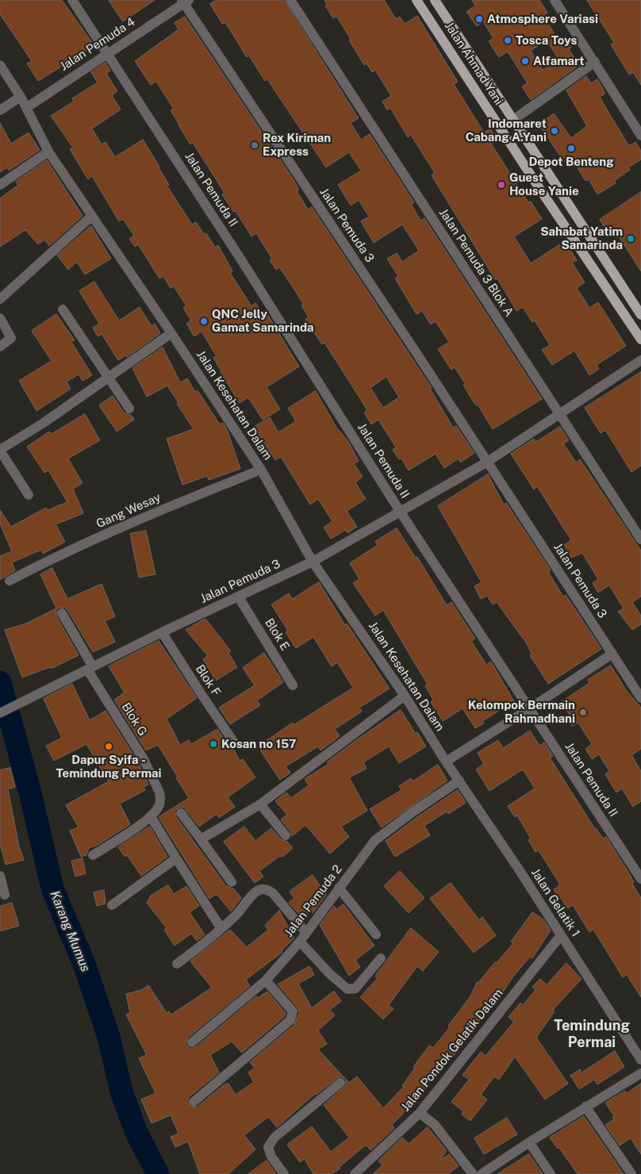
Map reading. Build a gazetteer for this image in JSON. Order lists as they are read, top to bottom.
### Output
{
  "streets": {
    "main road": ["Jalan Ahmad Yani"],
    "street": [
      "Jalan Pemuda 4",
      "Jalan Pemuda II",
      "Jalan Pemuda 3",
      "Jalan Pemuda 3 Blok A",
      "Jalan Kesehatan Dalam",
      "Gang Wesay",
      "Blok E",
      "Blok F",
      "Blok G",
      "Jalan Pemuda 2",
      "Jalan Gelatik 1",
      "Jalan Pondok Gelatik Dalam"
    ]
  },
  "crossings": [
    ["Jalan Pemuda 4", "Jalan Pemuda II"],
    ["Jalan Pemuda 4", "Jalan Pemuda 3"],
    ["Jalan Pemuda 4", "Jalan Kesehatan Dalam"],
    ["Jalan Pemuda II", "Jalan Pemuda 3"],
    ["Jalan Pemuda 3", "Jalan Pemuda 3 Blok A"],
    ["Jalan Pemuda 3", "Jalan Kesehatan Dalam"],
    ["Jalan Pemuda 3", "Blok E"],
    ["Jalan Pemuda 3", "Blok F"],
    ["Jalan Pemuda 3", "Blok G"],
    ["Jalan Kesehatan Dalam", "Gang Wesay"],
    ["Jalan Kesehatan Dalam", "Jalan Gelatik 1"],
    ["Jalan Pemuda 2", "Jalan Gelatik 1"],
    ["Jalan Gelatik 1", "Jalan Pondok Gelatik Dalam"]
  ],
  "districts": ["Temindung Permai"],
  "water": ["Karang Mumus"],
  "places": [
    "Atmosphere Variasi",
    "Tosca Toys",
    "Alfamart",
    "Indomaret Cabang A.Yani",
    "Rex Kiriman Express",
    "Depot Benteng",
    "Guest House Yanie",
    "Sahabat Yatim Samarinda",
    "QNC Jelly Gamat Samarinda",
    "Kelompok Bermain Rahmadhani",
    "Kosan no 157",
    "Dapur Syifa - Temindung Permai"
  ]
}
